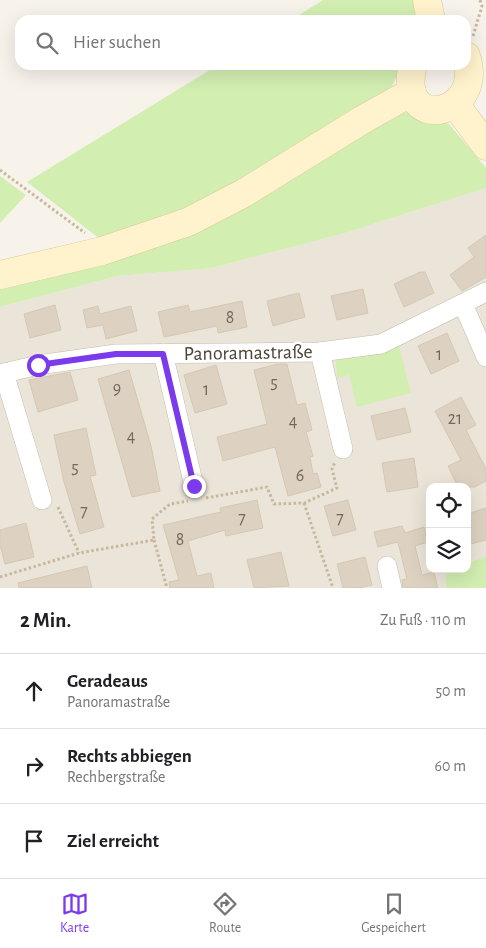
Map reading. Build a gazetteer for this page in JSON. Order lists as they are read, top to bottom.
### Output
{
  "streets": {
    "street": ["Panoramastraße"]
  },
  "house_numbers": [
    "8",
    "1",
    "5",
    "9",
    "1",
    "21",
    "4",
    "4",
    "5",
    "6",
    "7",
    "7",
    "7",
    "8"
  ],
  "page": {
    "search": "Hier suchen",
    "heading": ["2 Min.", "Zu Fuß · 110 m"],
    "list": [
      ["Geradeaus", "Panoramastraße", "50 m"],
      ["Rechts abbiegen", "Rechbergstraße", "60 m"],
      "Ziel erreicht"
    ],
    "nav": ["Karte", "Route", "Gespeichert"]
  }
}
